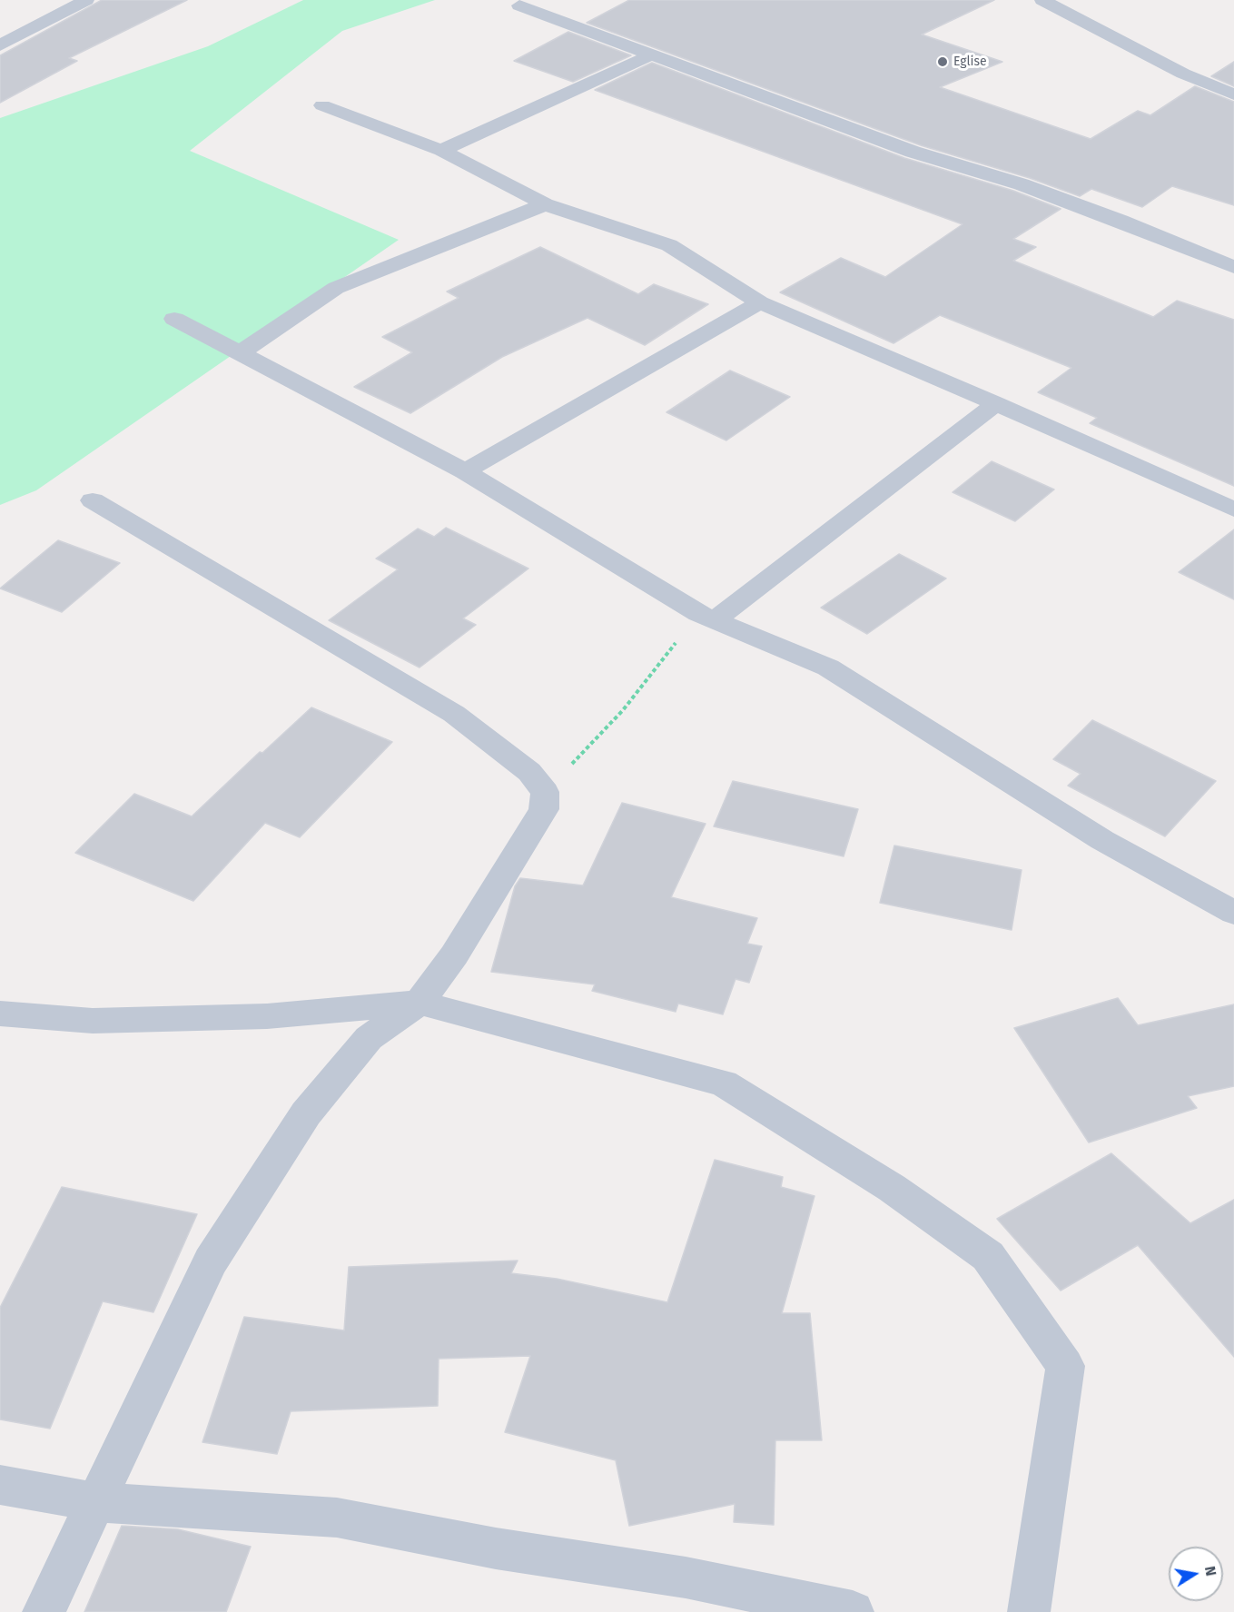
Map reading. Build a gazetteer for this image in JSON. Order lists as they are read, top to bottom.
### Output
{
  "places": ["Eglise"],
  "north": "right"
}
